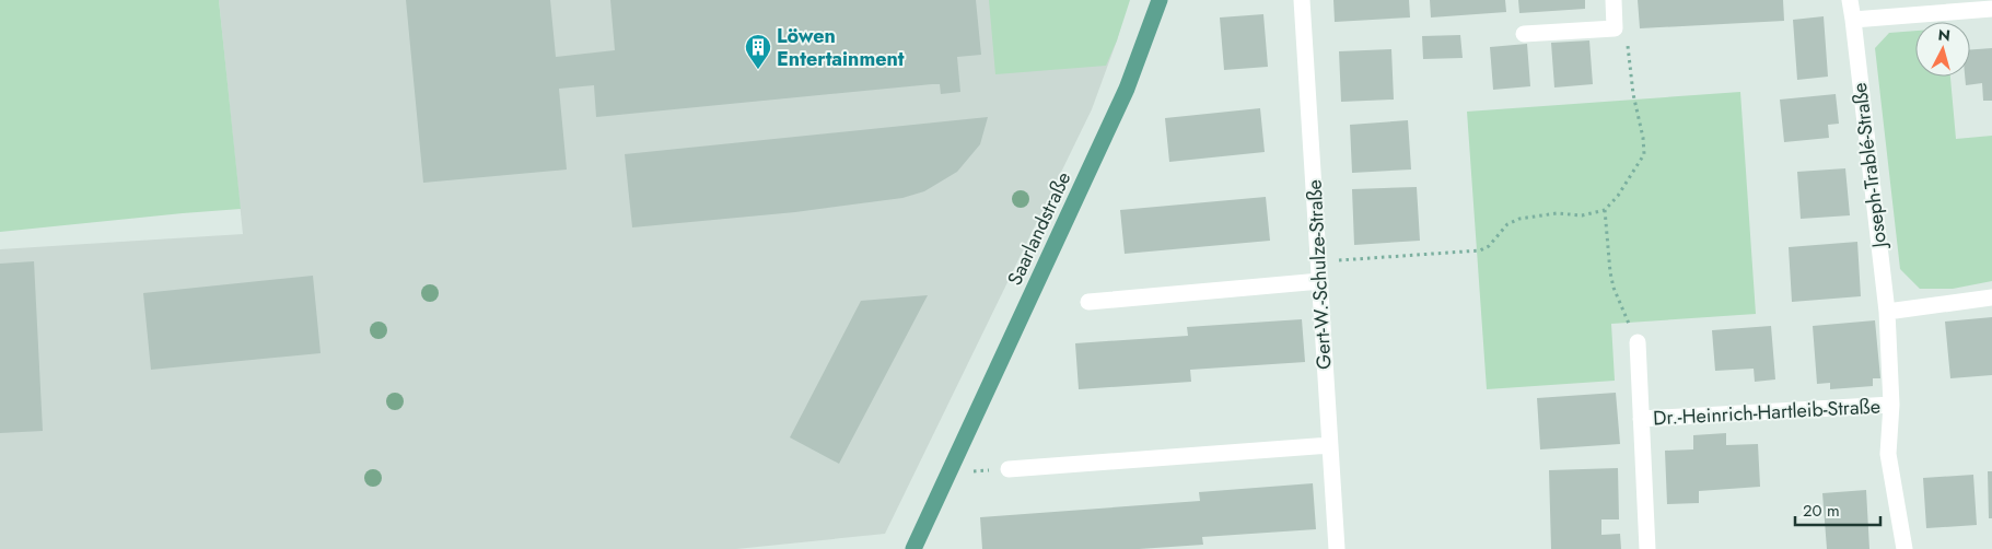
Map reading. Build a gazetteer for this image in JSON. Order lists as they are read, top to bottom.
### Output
{
  "streets": {
    "main road": ["Saarlandstraße"],
    "street": ["Joseph-Trablé-Straße", "Gert-W.-Schulze-Straße", "Dr.-Heinrich-Hartleib-Straße"]
  },
  "crossings": [
    ["Joseph-Trablé-Straße", "Dr.-Heinrich-Hartleib-Straße"]
  ],
  "places": {
    "building": ["Löwen Entertainment"]
  },
  "scale_bar": "20 m",
  "north": "top"
}
